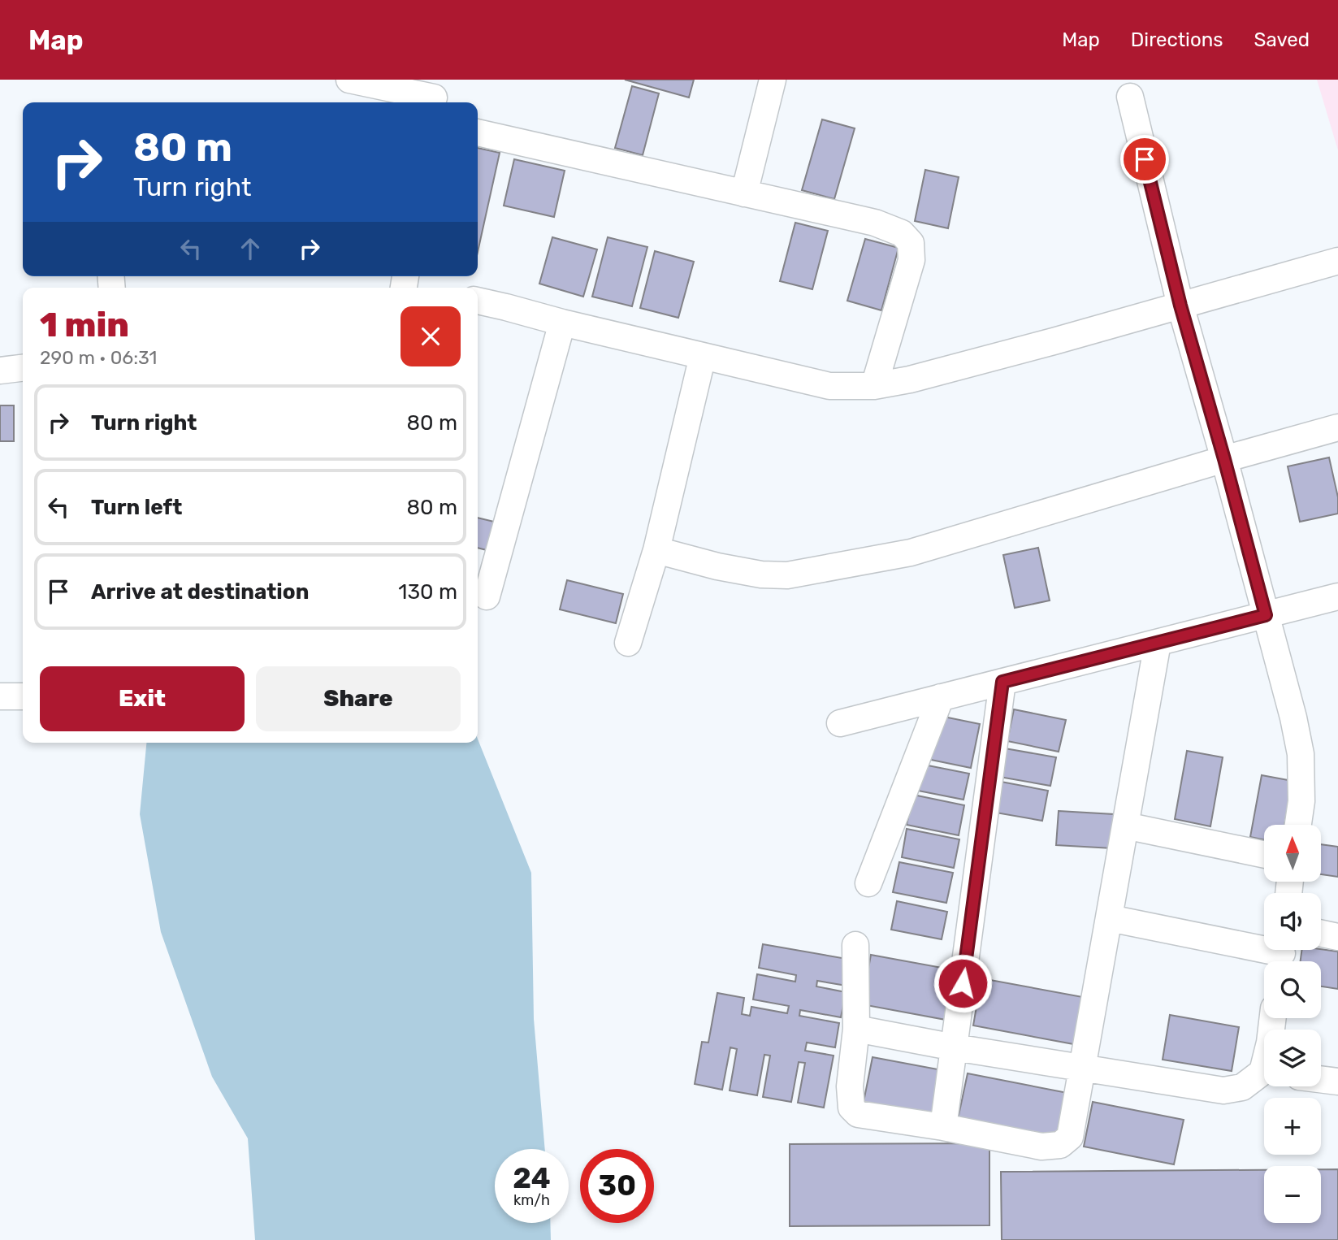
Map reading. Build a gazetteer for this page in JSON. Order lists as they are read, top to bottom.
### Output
{
  "north": "top",
  "page": {
    "header": "Map",
    "nav": ["Map", "Directions", "Saved"],
    "turn": ["80 m", "Turn right"],
    "heading": ["1 min", "290 m · 06:31"],
    "list": [
      {
        "name": "Turn right",
        "value": "80 m"
      },
      {
        "name": "Turn left",
        "value": "80 m"
      },
      {
        "name": "Arrive at destination",
        "value": "130 m"
      }
    ],
    "buttons": ["Exit", "Share"],
    "map_buttons": ["+", "−"],
    "speed": "24 km/h",
    "limit": "30"
  }
}
